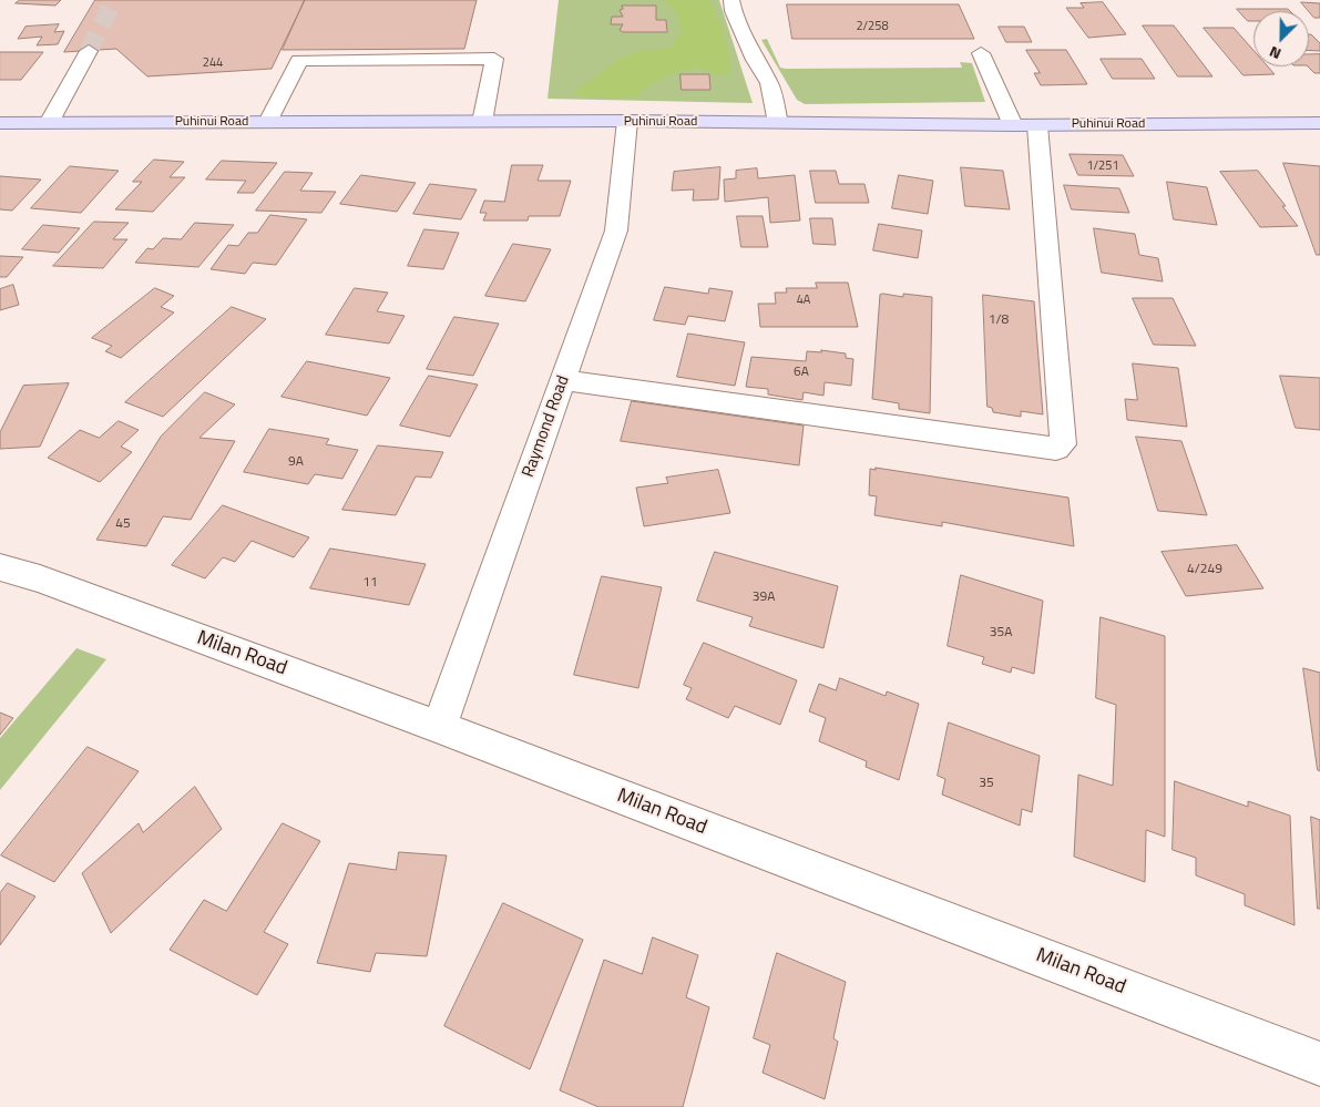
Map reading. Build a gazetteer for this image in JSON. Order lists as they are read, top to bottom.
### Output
{
  "streets": {
    "main road": ["Puhinui Road"],
    "street": ["Raymond Road", "Milan Road"]
  },
  "crossings": [
    ["Puhinui Road", "Raymond Road"],
    ["Raymond Road", "Milan Road"]
  ],
  "house_numbers": [
    "2/258",
    "244",
    "1/251",
    "4A",
    "1/8",
    "6A",
    "9A",
    "45",
    "4/249",
    "11",
    "39A",
    "35A",
    "35"
  ],
  "north": "bottom left"
}
